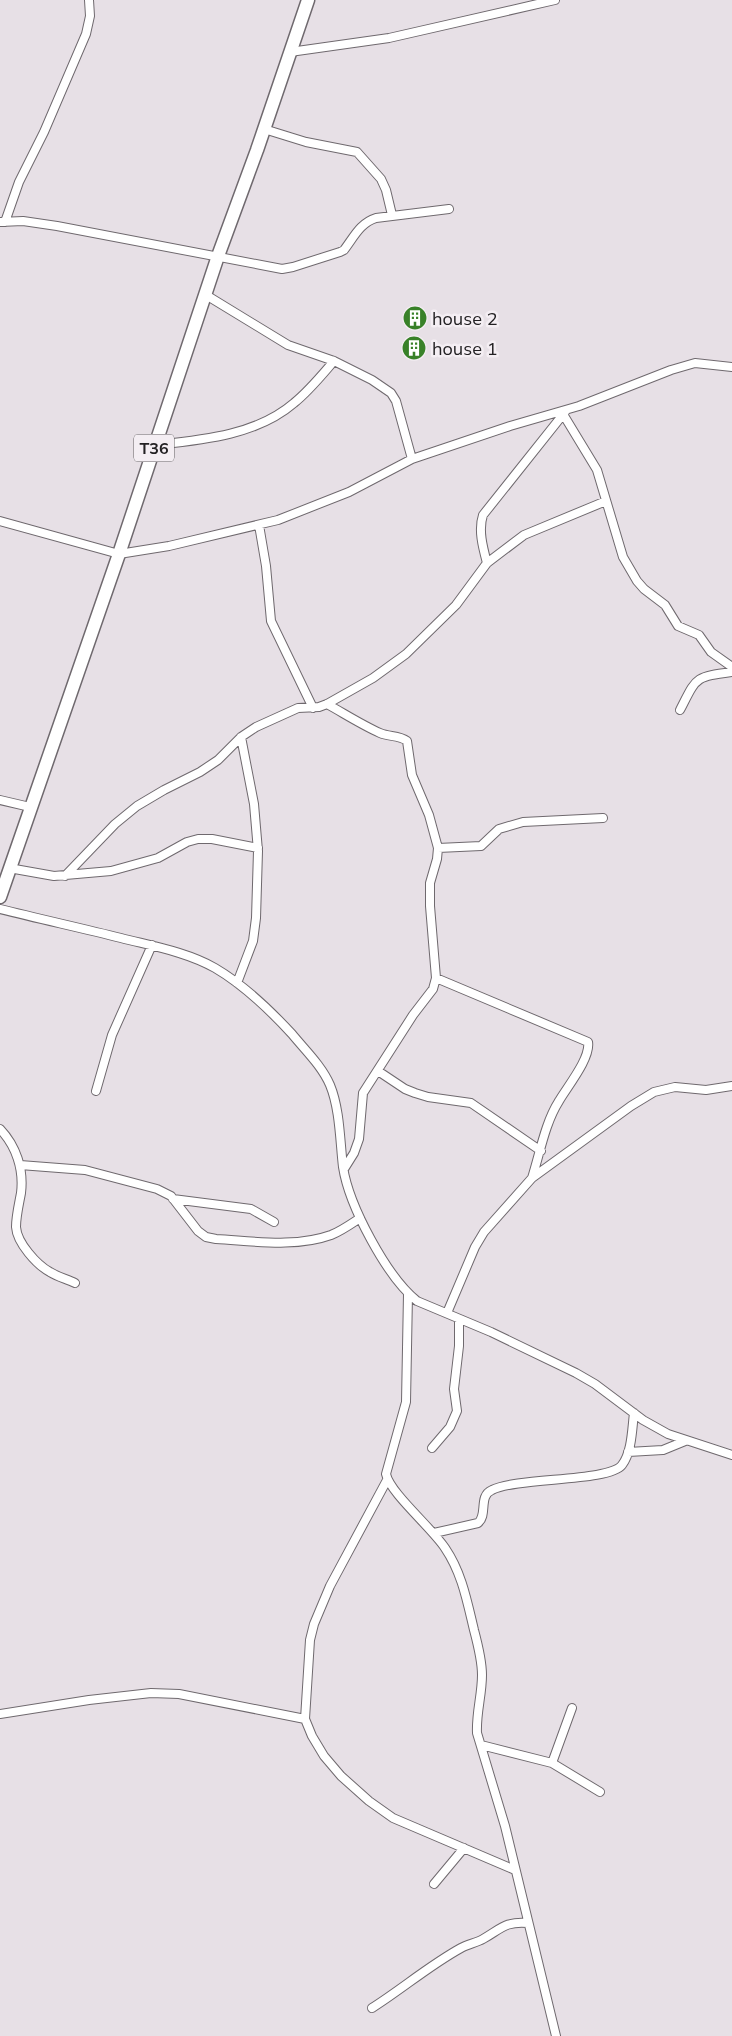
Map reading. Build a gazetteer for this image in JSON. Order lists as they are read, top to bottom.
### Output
{
  "streets": {
    "highway": ["T36"]
  },
  "places": {
    "building": ["house 2", "house 1"]
  }
}
